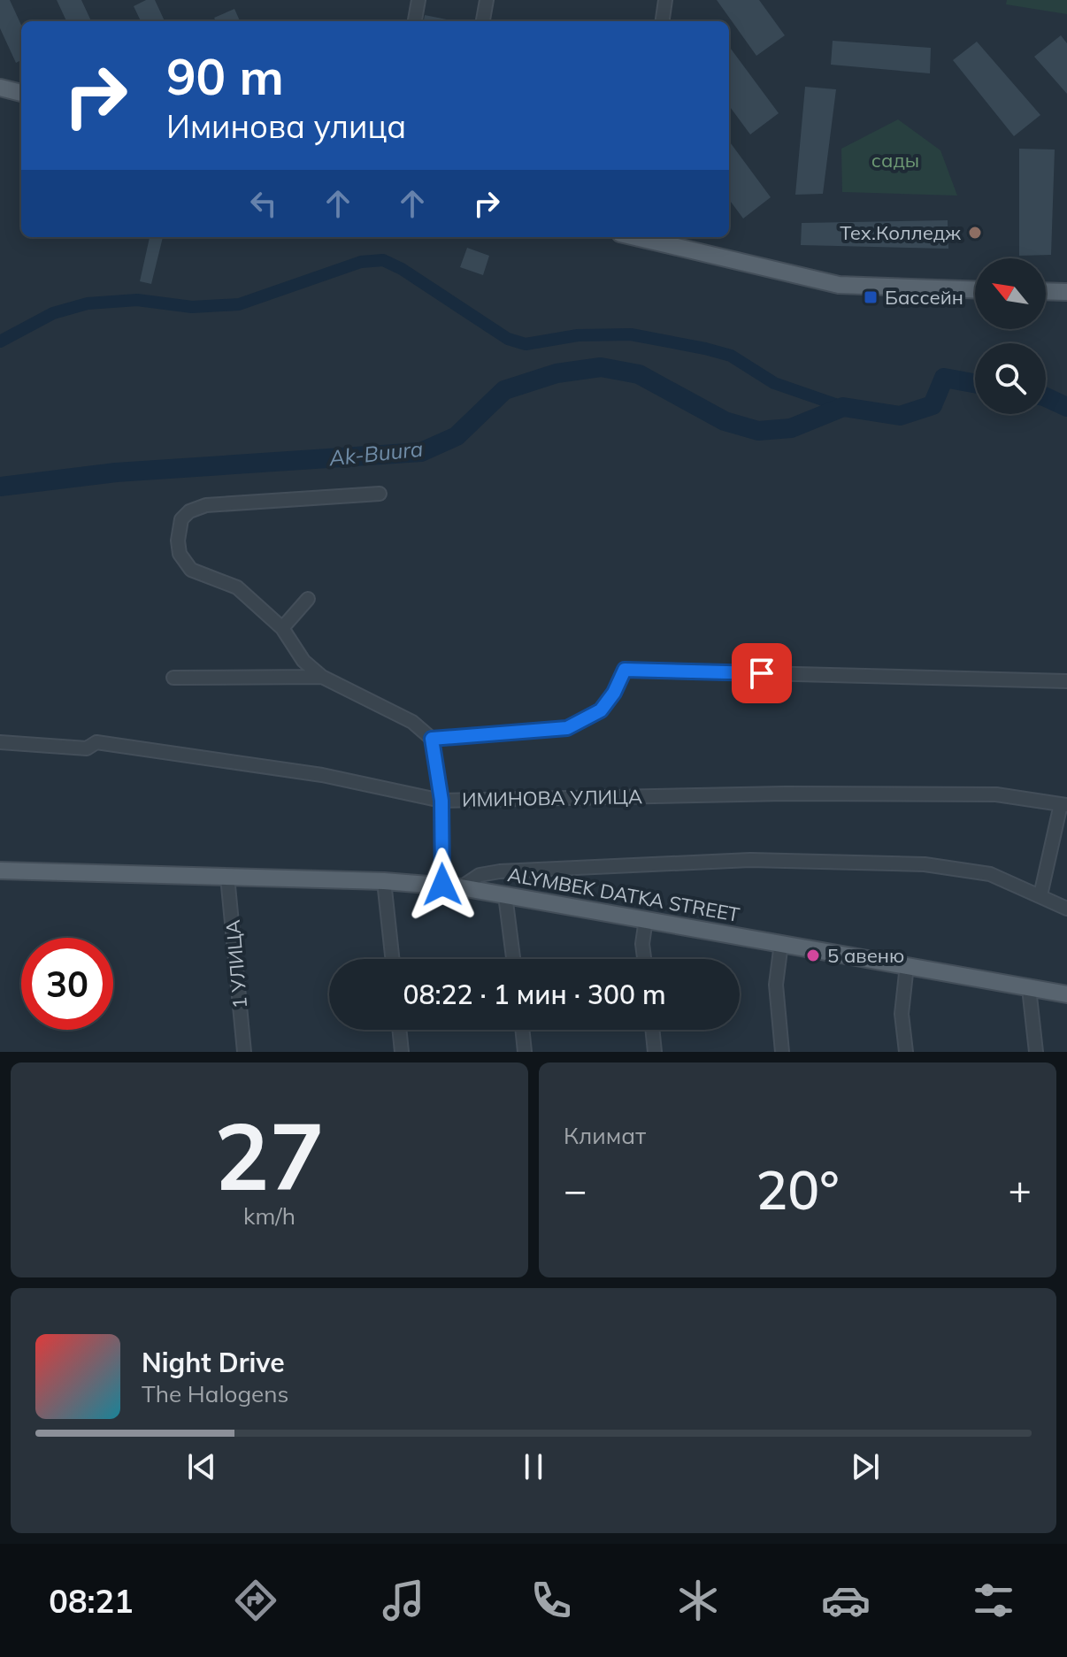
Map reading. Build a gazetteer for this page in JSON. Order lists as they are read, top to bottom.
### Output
{
  "streets": {
    "main road": ["ALYMBEK DATKA STREET"],
    "street": ["ИМИНОВА УЛИЦА", "1 УЛИЦА"]
  },
  "crossings": [
    ["ALYMBEK DATKA STREET", "1 УЛИЦА"]
  ],
  "water": ["Ak-Buura"],
  "parks": ["сады"],
  "places": {
    "other": ["Тех.Колледж", "5 авеню"],
    "transit": ["Бассейн"]
  },
  "north": "top left",
  "page": {
    "turn": ["90 m", "Иминова улица"],
    "limit": "30",
    "trip": "08:22 · 1 мин · 300 m",
    "tile": [
      ["27", "km/h"],
      "Климат"
    ],
    "heat": ["−", "20°", "+"],
    "song": ["Night Drive", "The Halogens"],
    "tabs": "08:21"
  }
}
